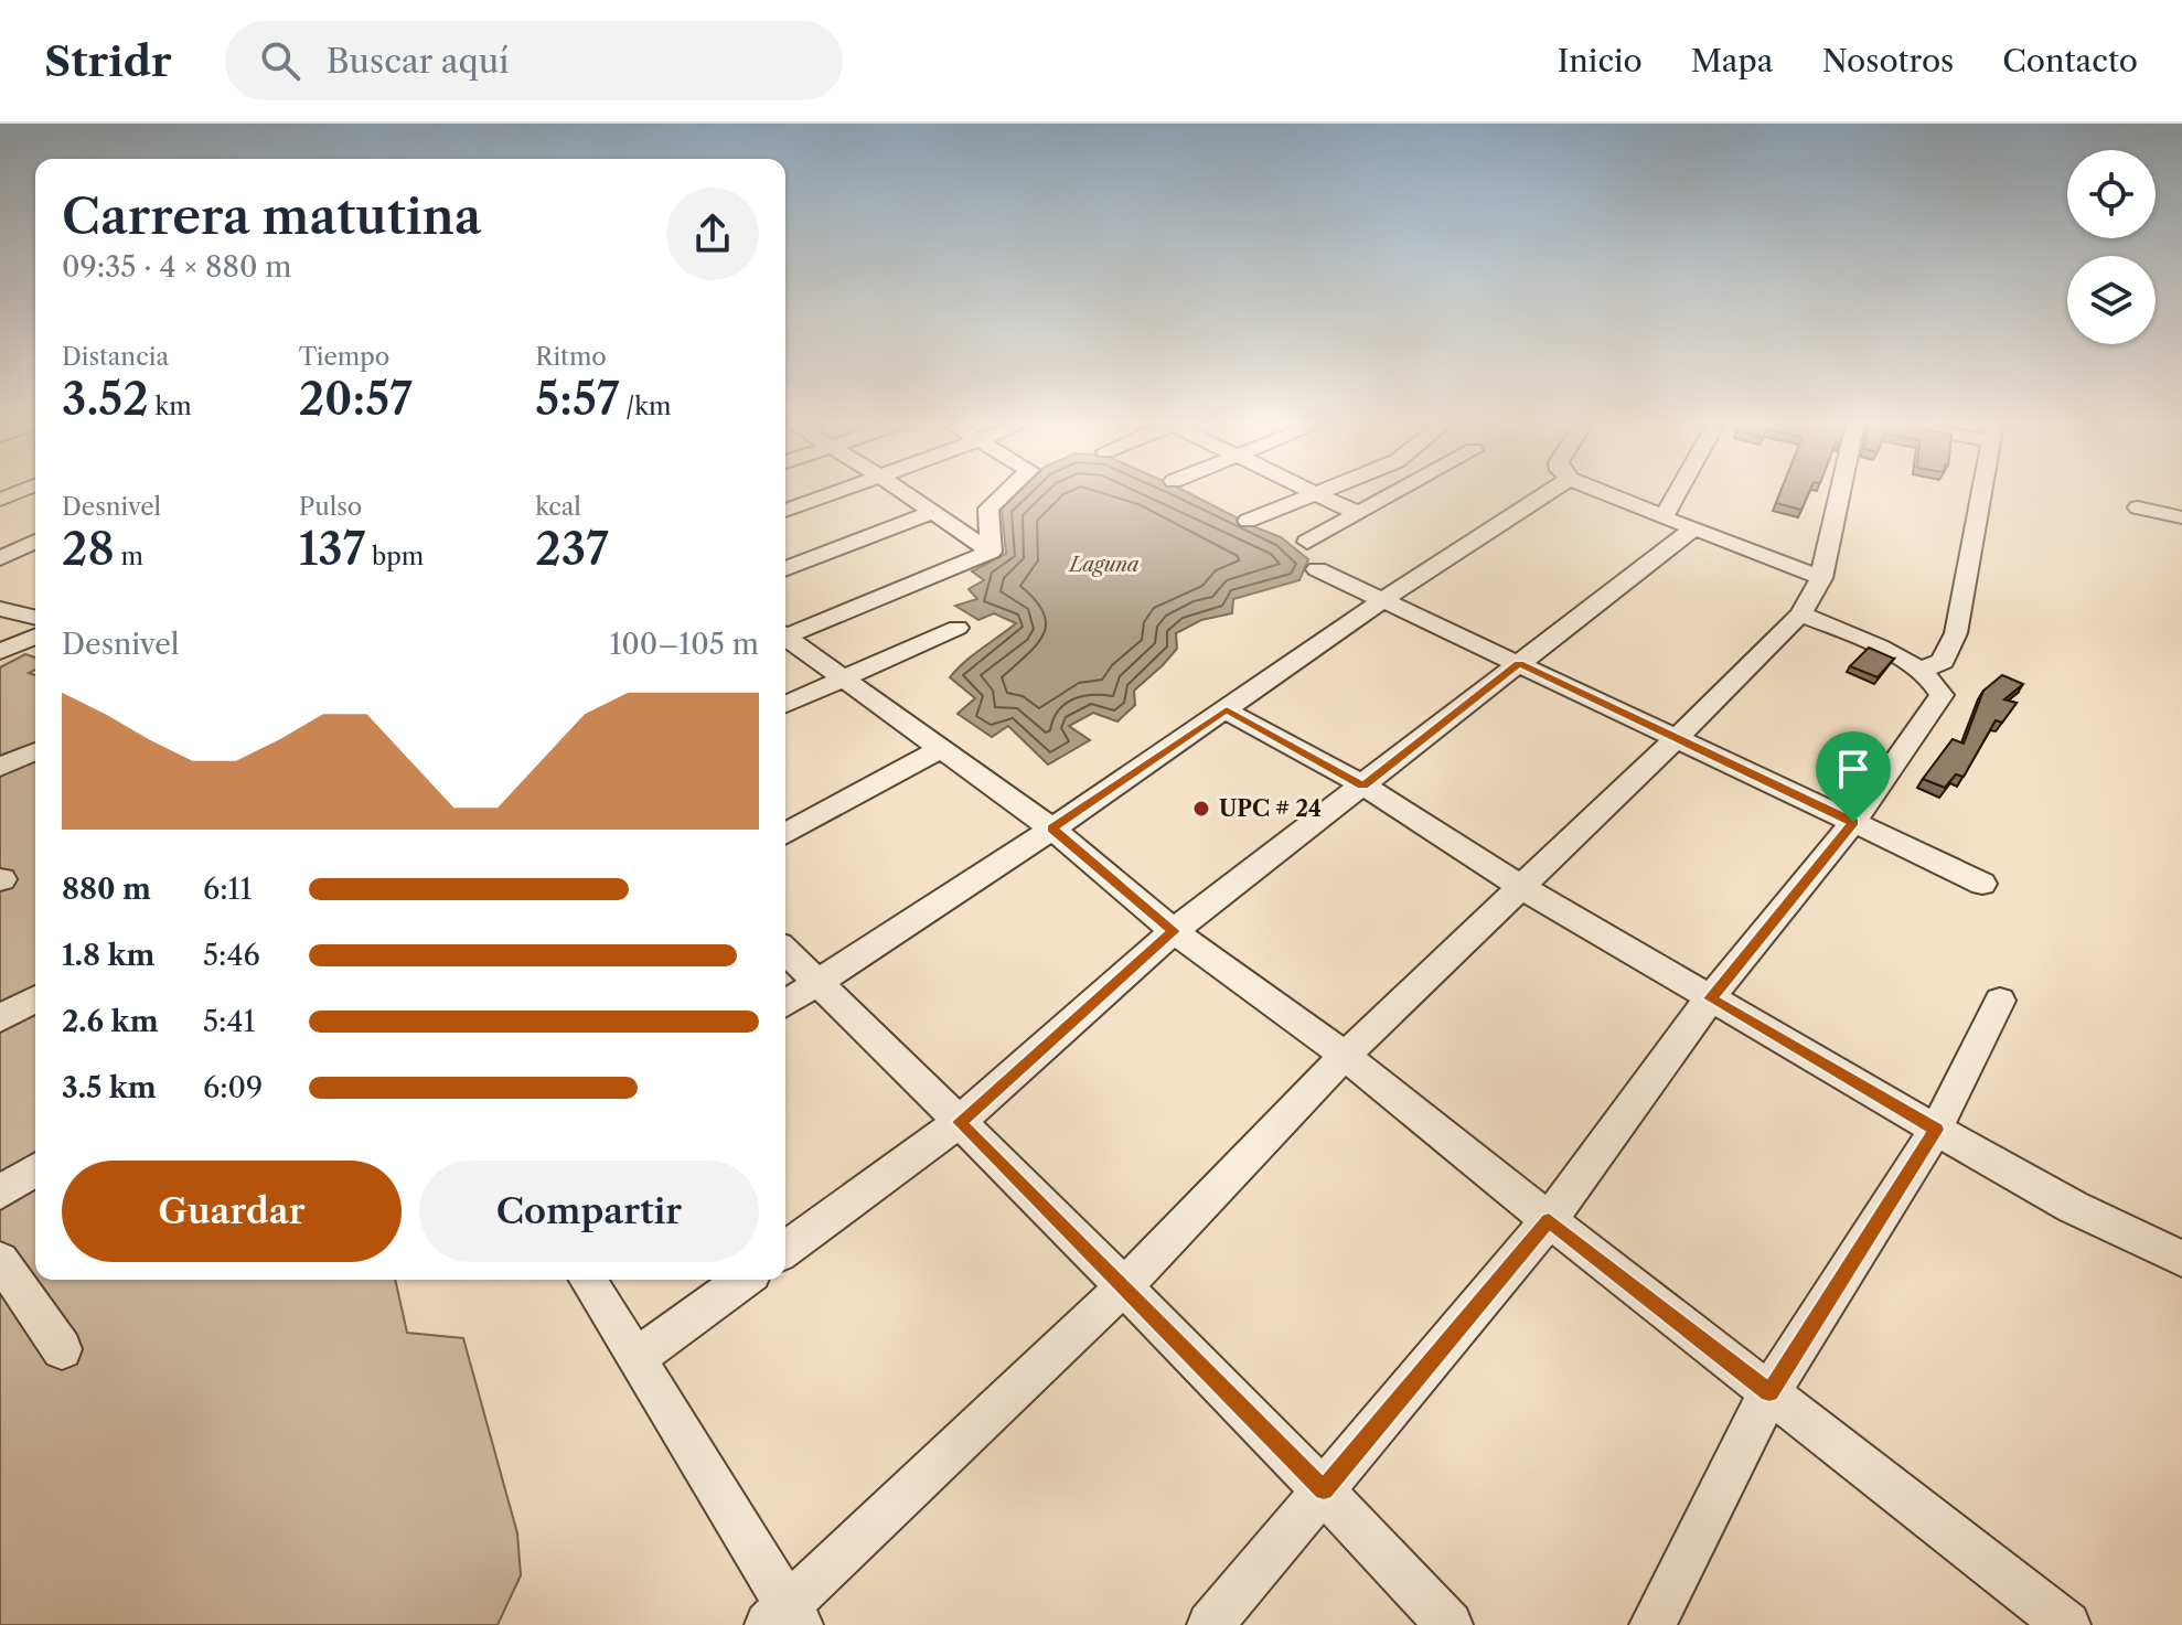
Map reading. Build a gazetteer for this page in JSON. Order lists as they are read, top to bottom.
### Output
{
  "water": ["Laguna"],
  "places": ["UPC # 24"],
  "page": {
    "header": "Stridr",
    "search": "Buscar aquí",
    "nav": [
      "Inicio",
      "Mapa",
      "Nosotros",
      "Contacto"
    ],
    "heading": ["Carrera matutina", "09:35 · 4 × 880 m"],
    "stats": [
      ["Distancia", "3.52 km"],
      ["Tiempo", "20:57"],
      ["Ritmo", "5:57 /km"],
      ["Desnivel", "28 m"],
      ["Pulso", "137 bpm"],
      ["kcal", "237"]
    ],
    "chart": ["Desnivel", "100–105 m"],
    "list": [
      {
        "name": "880 m",
        "note": "6:11"
      },
      {
        "name": "1.8 km",
        "note": "5:46"
      },
      {
        "name": "2.6 km",
        "note": "5:41"
      },
      {
        "name": "3.5 km",
        "note": "6:09"
      }
    ],
    "buttons": ["Guardar", "Compartir"]
  }
}
